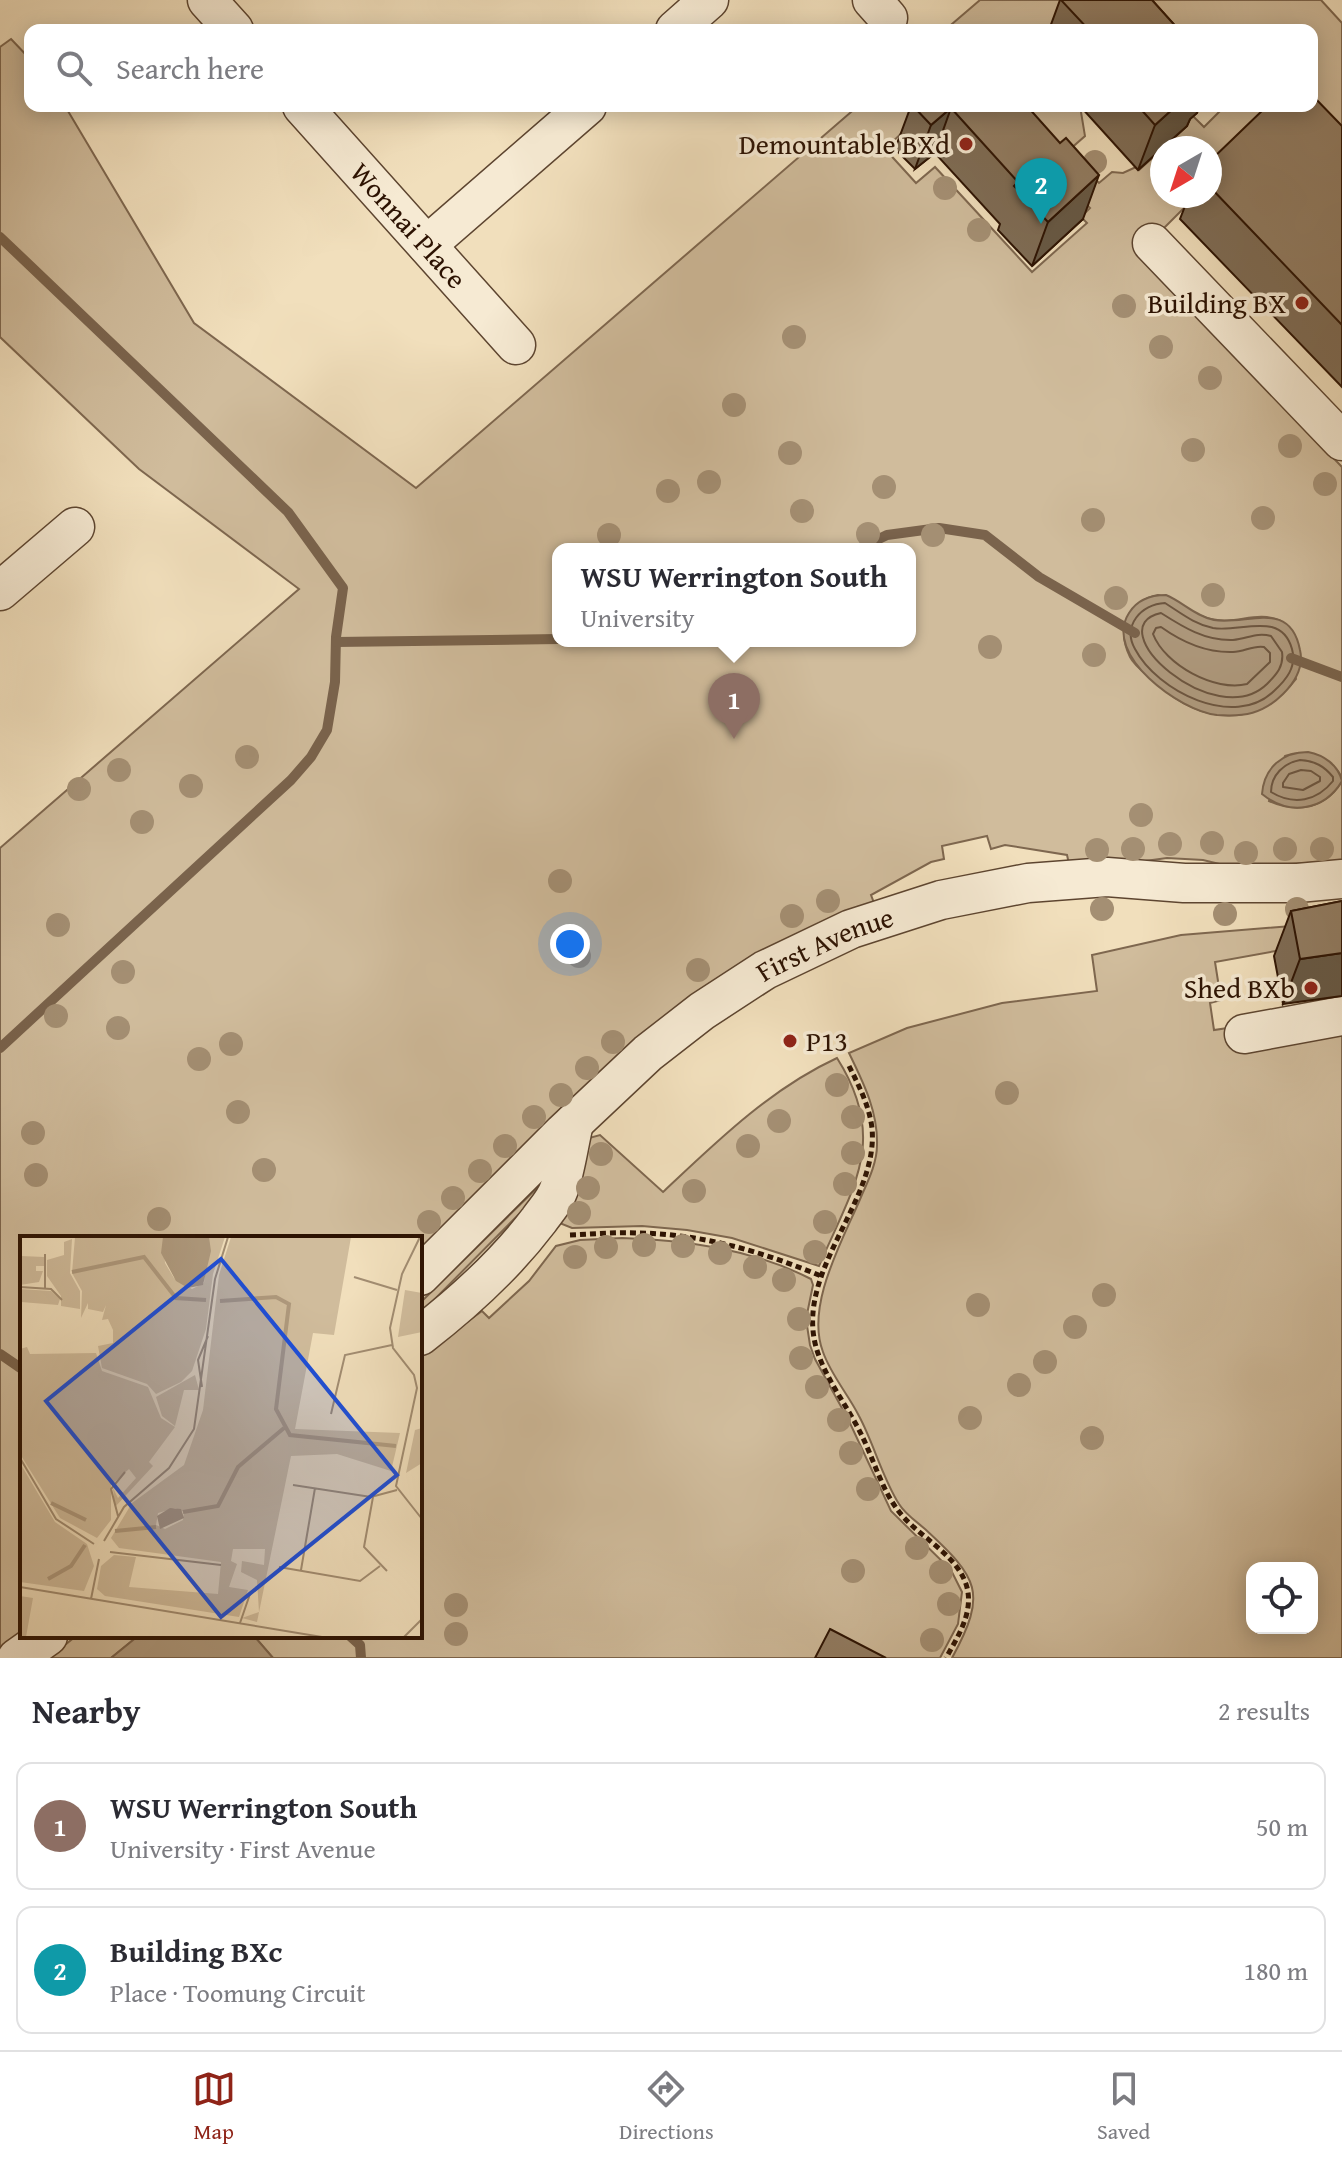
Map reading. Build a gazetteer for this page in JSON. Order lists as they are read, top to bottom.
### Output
{
  "streets": {
    "street": ["Wonnai Place", "First Avenue"]
  },
  "places": [
    "Demountable BXd",
    "Building BX",
    "Shed BXb",
    "P13"
  ],
  "north": "bottom left",
  "page": {
    "search": "Search here",
    "pins": ["2", "1"],
    "popup": ["WSU Werrington South", "University"],
    "heading": ["Nearby", "2 results"],
    "list": [
      {
        "mark": "1",
        "name": "WSU Werrington South",
        "note": "University · First Avenue",
        "value": "50 m"
      },
      {
        "mark": "2",
        "name": "Building BXc",
        "note": "Place · Toomung Circuit",
        "value": "180 m"
      }
    ],
    "nav": ["Map", "Directions", "Saved"]
  }
}
